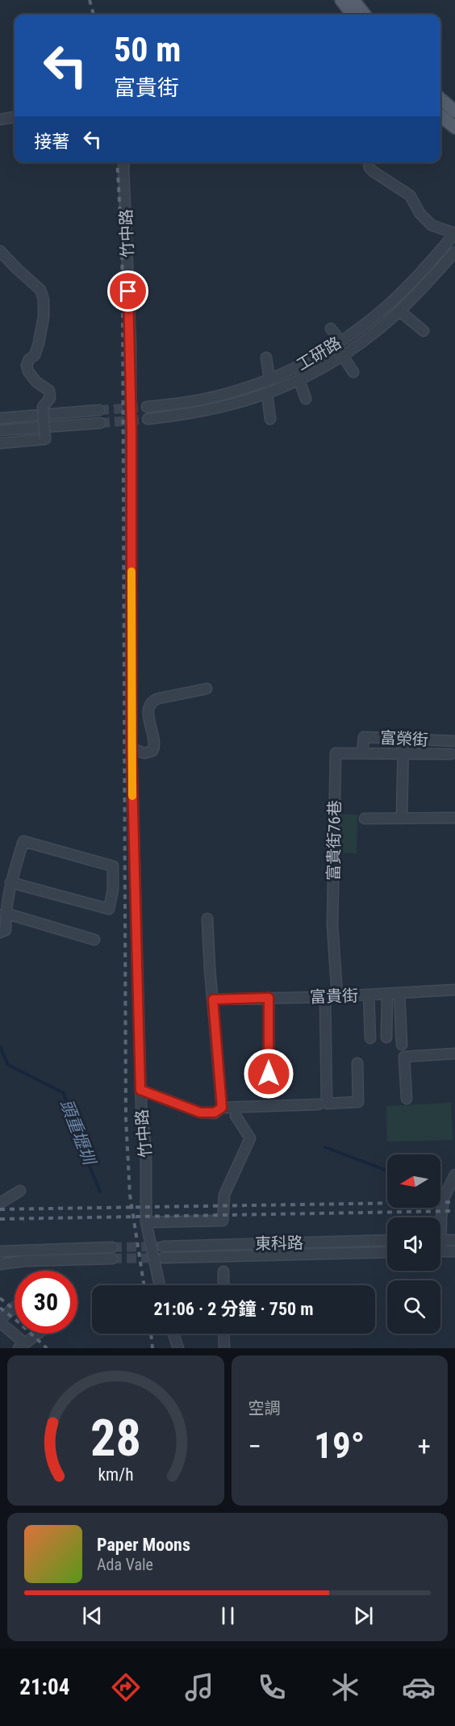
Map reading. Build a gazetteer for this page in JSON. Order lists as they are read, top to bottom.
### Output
{
  "streets": {
    "street": [
      "竹中路",
      "工研路",
      "富榮街",
      "富貴街76巷",
      "富貴街",
      "東科路"
    ]
  },
  "crossings": [
    ["富榮街", "富貴街76巷"],
    ["富貴街76巷", "富貴街"]
  ],
  "water": ["頭重壢圳"],
  "north": "left",
  "page": {
    "turn": ["50 m", "富貴街"],
    "then": "接著",
    "limit": "30",
    "trip": "21:06 · 2 分鐘 · 750 m",
    "tile": "空調",
    "heat": ["−", "19°", "+"],
    "song": ["Paper Moons", "Ada Vale"],
    "tabs": "21:04",
    "gauge": ["28", "km/h"]
  }
}
